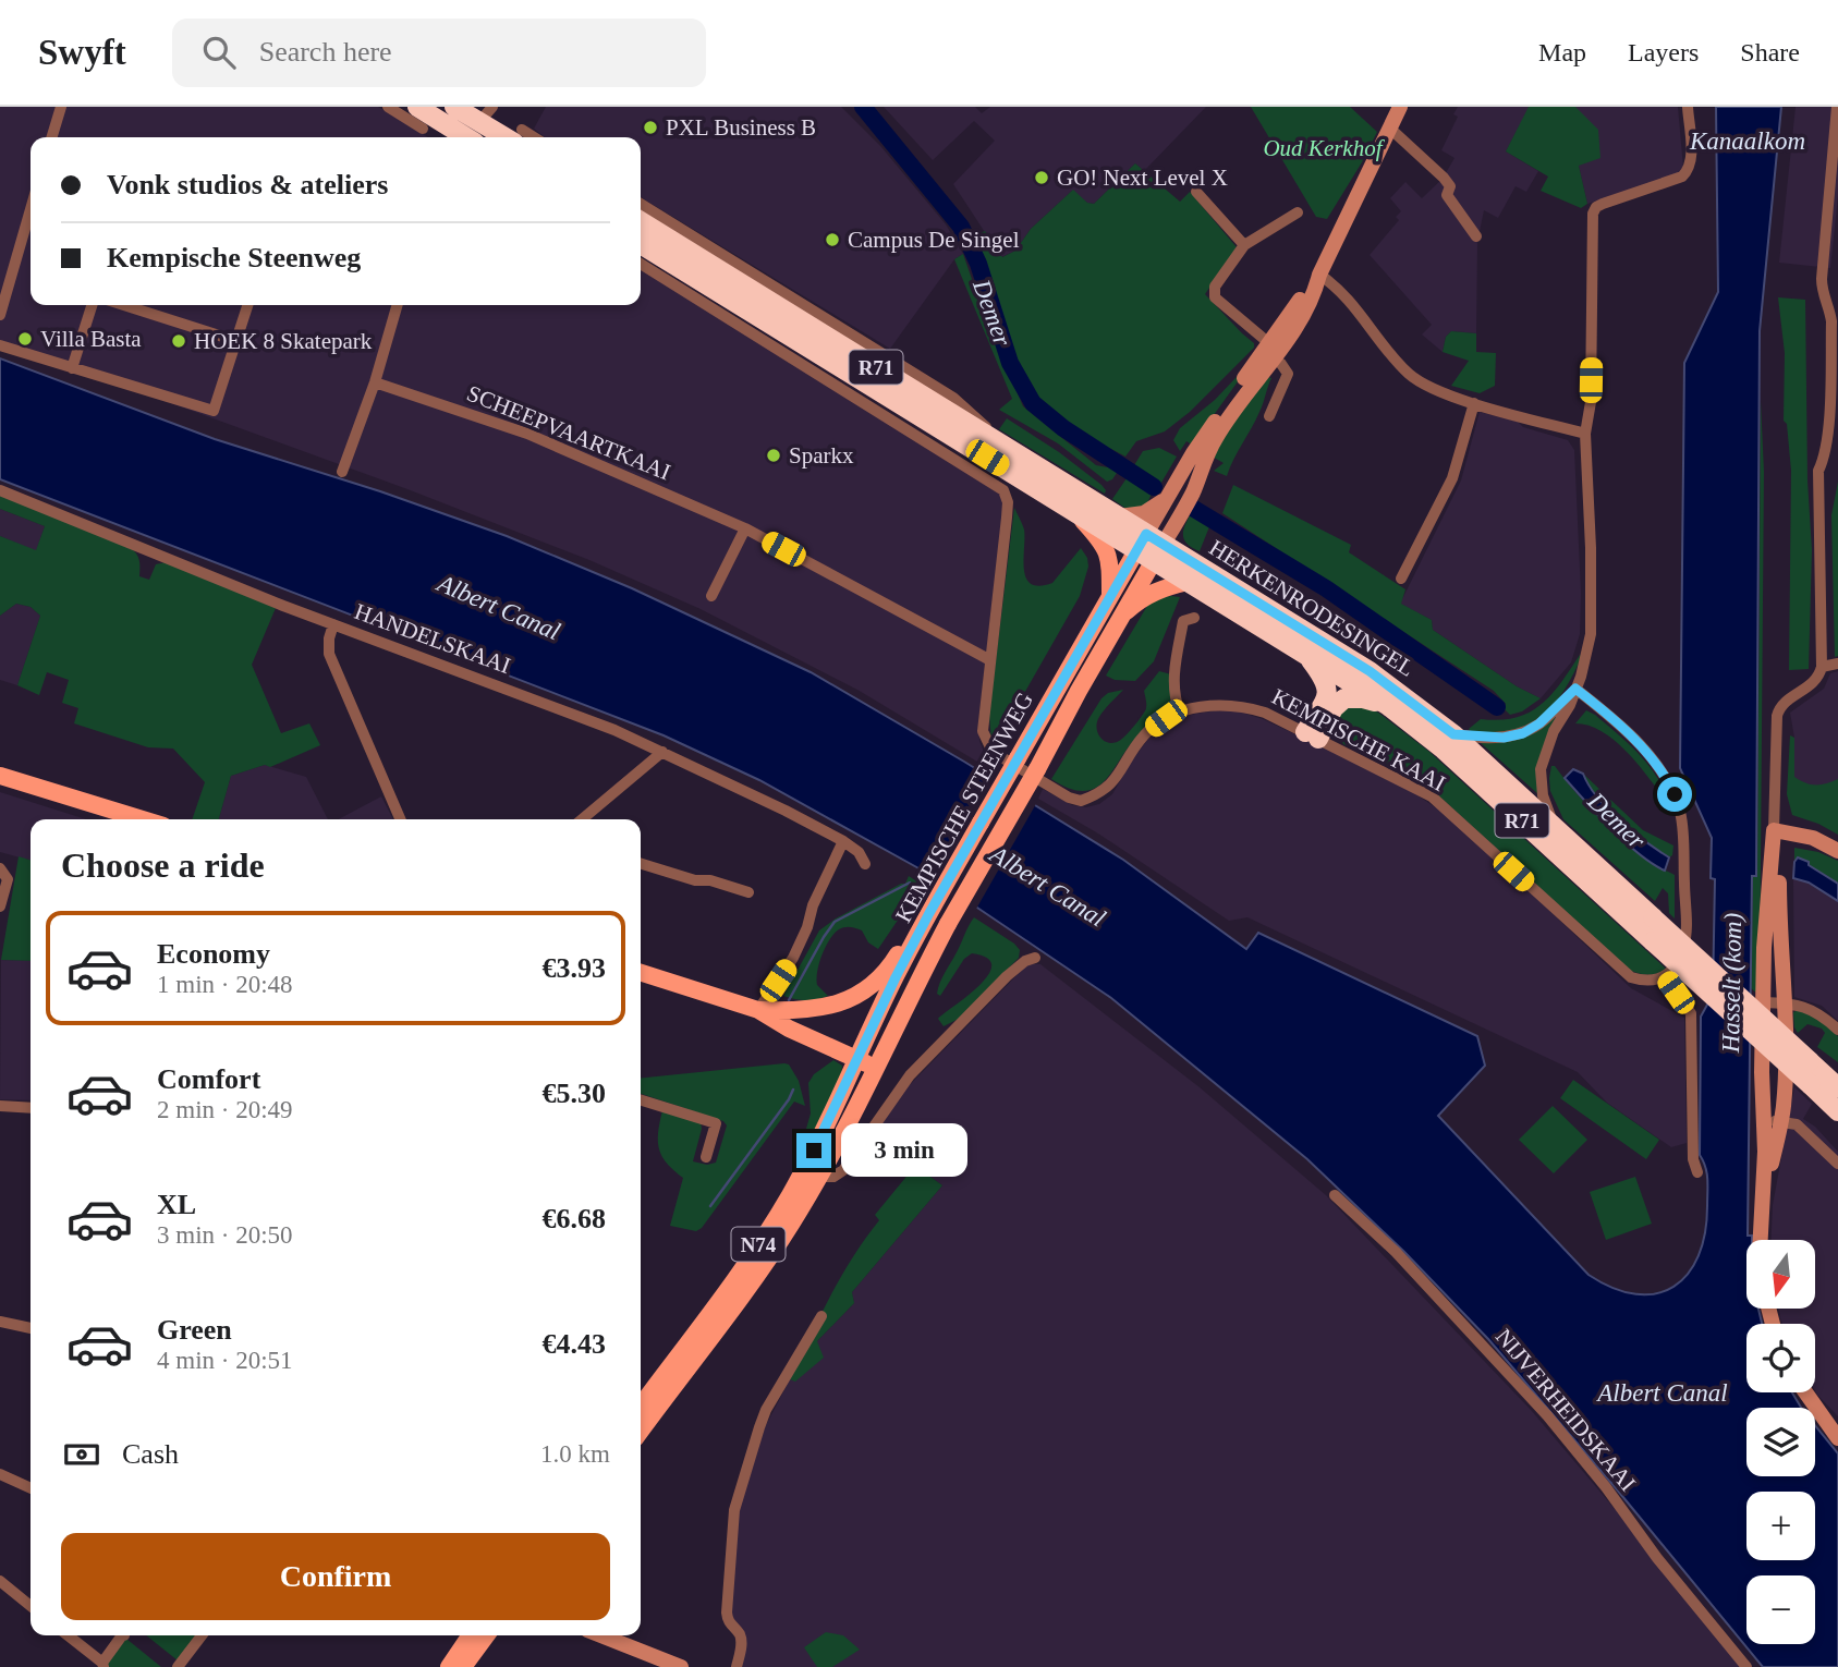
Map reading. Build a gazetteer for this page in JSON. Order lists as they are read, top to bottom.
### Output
{
  "streets": {
    "highway": ["R71", "HERKENRODESINGEL"],
    "main road": ["KEMPISCHE STEENWEG", "N74"],
    "street": [
      "SCHEEPVAARTKAAI",
      "HANDELSKAAI",
      "KEMPISCHE KAAI",
      "NIJVERHEIDSKAAI"
    ]
  },
  "crossings": [
    ["R71", "HERKENRODESINGEL"],
    ["R71", "KEMPISCHE STEENWEG"],
    ["SCHEEPVAARTKAAI", "KEMPISCHE KAAI"],
    ["HERKENRODESINGEL", "KEMPISCHE STEENWEG"]
  ],
  "water": [
    "Kanaalkom",
    "Demer",
    "Albert Canal",
    "Hasselt (kom)"
  ],
  "parks": ["Oud Kerkhof"],
  "places": [
    "PXL Business B",
    "GO! Next Level X",
    "Campus De Singel",
    "Villa Basta",
    "HOEK 8 Skatepark",
    "Sparkx"
  ],
  "north": "bottom",
  "page": {
    "header": "Swyft",
    "search": "Search here",
    "nav": ["Map", "Layers", "Share"],
    "banner": ["Vonk studios & ateliers", "Kempische Steenweg"],
    "heading": "Choose a ride",
    "list": [
      {
        "name": "Economy",
        "note": "1 min · 20:48",
        "value": "€3.93"
      },
      {
        "name": "Comfort",
        "note": "2 min · 20:49",
        "value": "€5.30"
      },
      {
        "name": "XL",
        "note": "3 min · 20:50",
        "value": "€6.68"
      },
      {
        "name": "Green",
        "note": "4 min · 20:51",
        "value": "€4.43"
      }
    ],
    "bubble": "3 min",
    "map_buttons": ["+", "−"],
    "pay": ["Cash", "1.0 km"],
    "buttons": "Confirm"
  }
}
